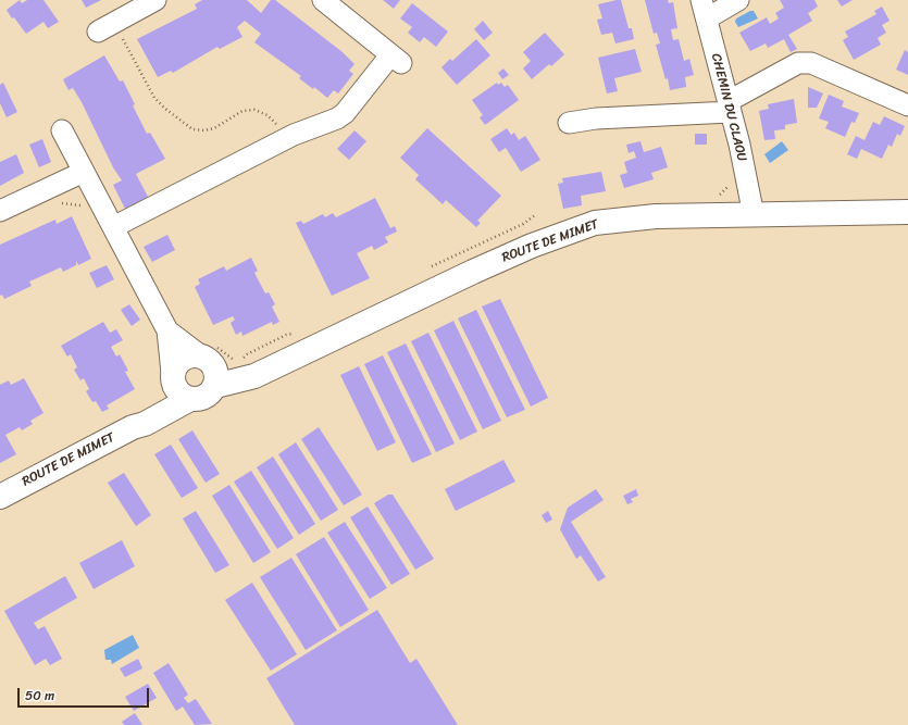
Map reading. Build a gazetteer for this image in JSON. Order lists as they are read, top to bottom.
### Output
{
  "streets": {
    "street": ["CHEMIN DU CLAOU", "ROUTE DE MIMET"]
  },
  "crossings": [
    ["CHEMIN DU CLAOU", "ROUTE DE MIMET"]
  ],
  "scale_bar": "50 m"
}
